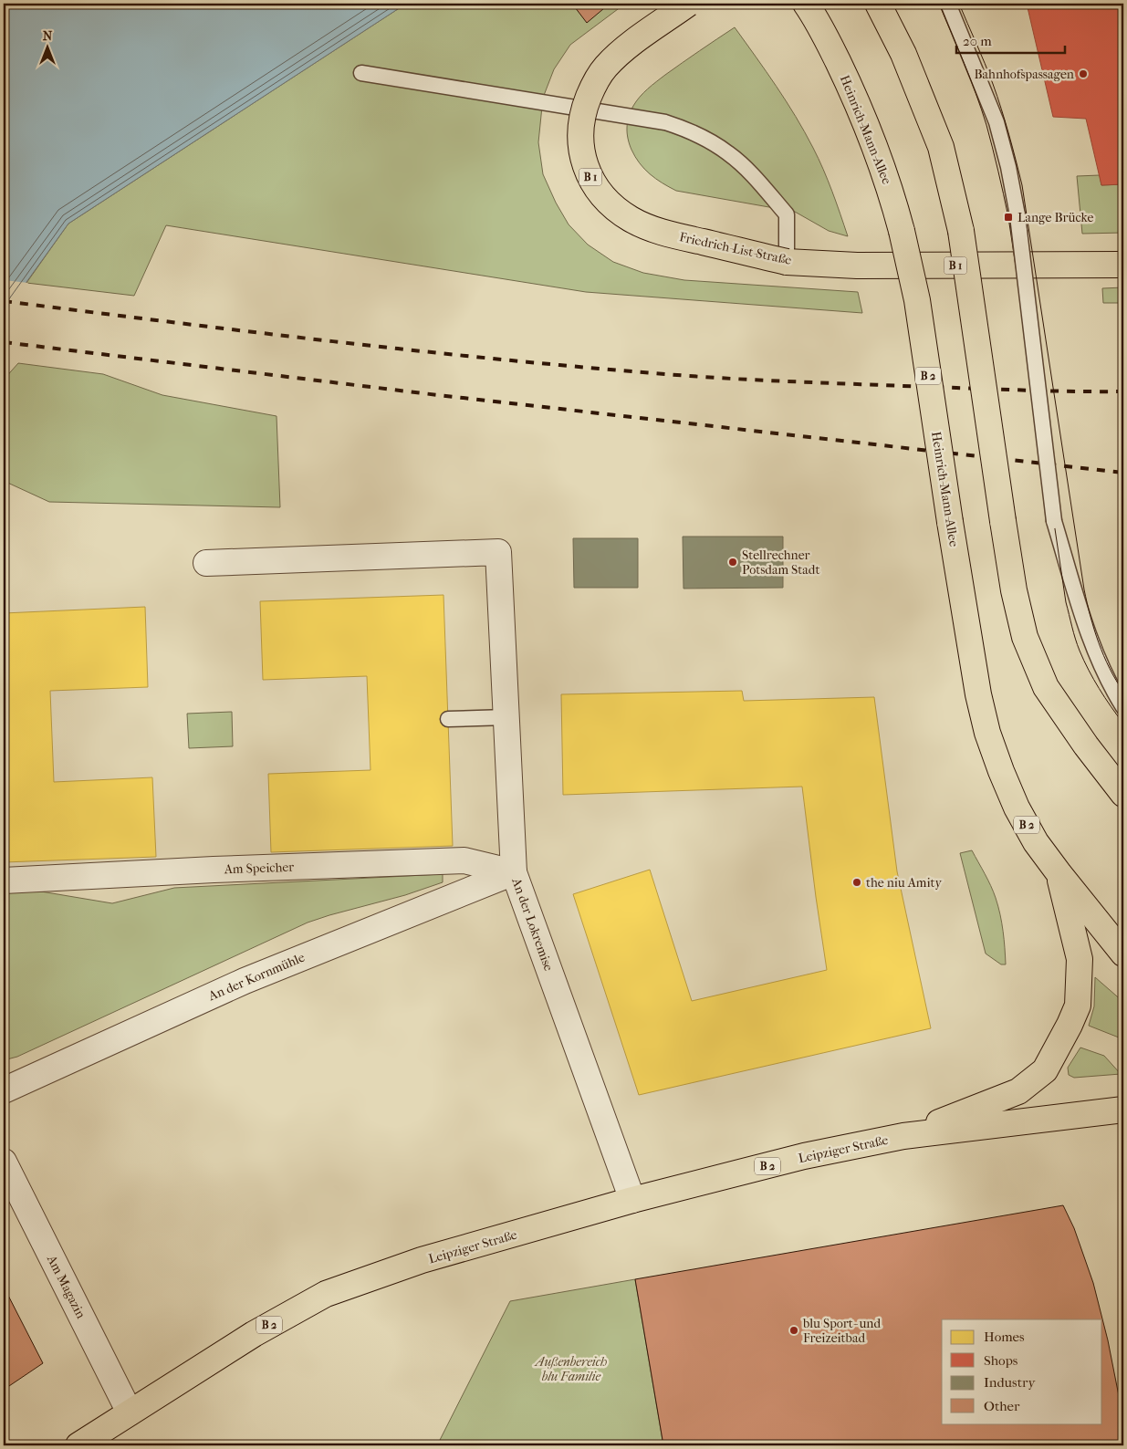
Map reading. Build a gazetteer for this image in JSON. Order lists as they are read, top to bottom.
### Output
{
  "streets": {
    "main road": [
      "Heinrich-Mann-Allee",
      "B 1",
      "Friedrich-List-Straße",
      "B 2",
      "Leipziger Straße"
    ],
    "street": [
      "Am Speicher",
      "An der Lokremise",
      "An der Kornmühle",
      "Am Magazin"
    ]
  },
  "crossings": [
    ["Heinrich-Mann-Allee", "Leipziger Straße"],
    ["Am Speicher", "An der Lokremise"],
    ["Am Speicher", "An der Kornmühle"],
    ["An der Lokremise", "An der Kornmühle"],
    ["An der Lokremise", "Leipziger Straße"],
    ["Leipziger Straße", "Am Magazin"]
  ],
  "parks": ["Außenbereich blu Familie"],
  "places": {
    "other": [
      "Bahnhofspassagen",
      "Stellrechner Potsdam Stadt",
      "the niu Amity",
      "blu Sport- und Freizeitbad"
    ],
    "transit": ["Lange Brücke"]
  },
  "legend": [
    "Homes",
    "Shops",
    "Industry",
    "Other"
  ],
  "scale_bar": "20 m",
  "north": "top"
}
